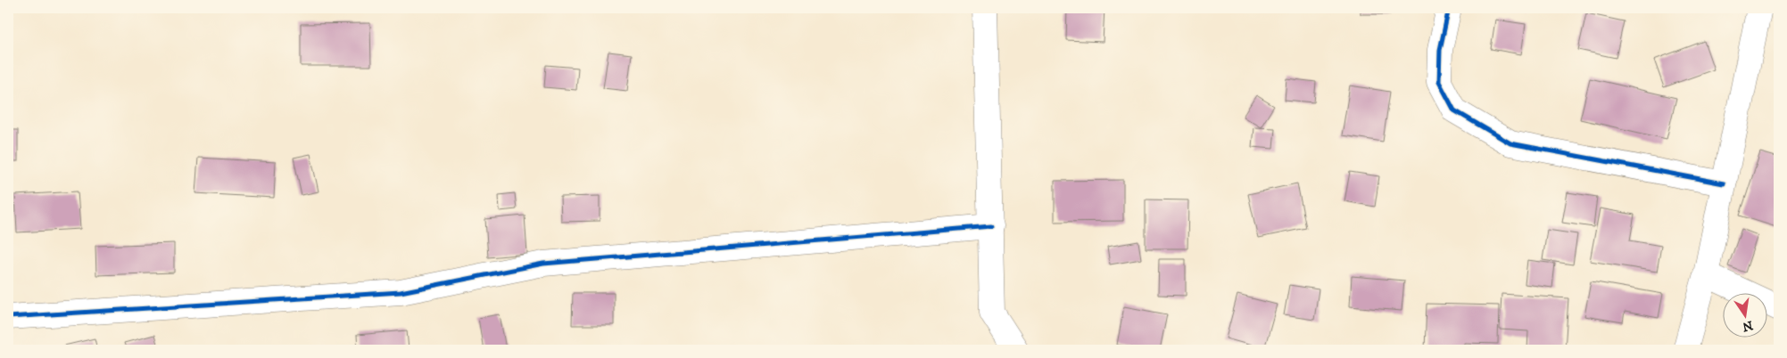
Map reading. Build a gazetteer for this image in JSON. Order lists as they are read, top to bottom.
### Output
{
  "north": "bottom"
}
